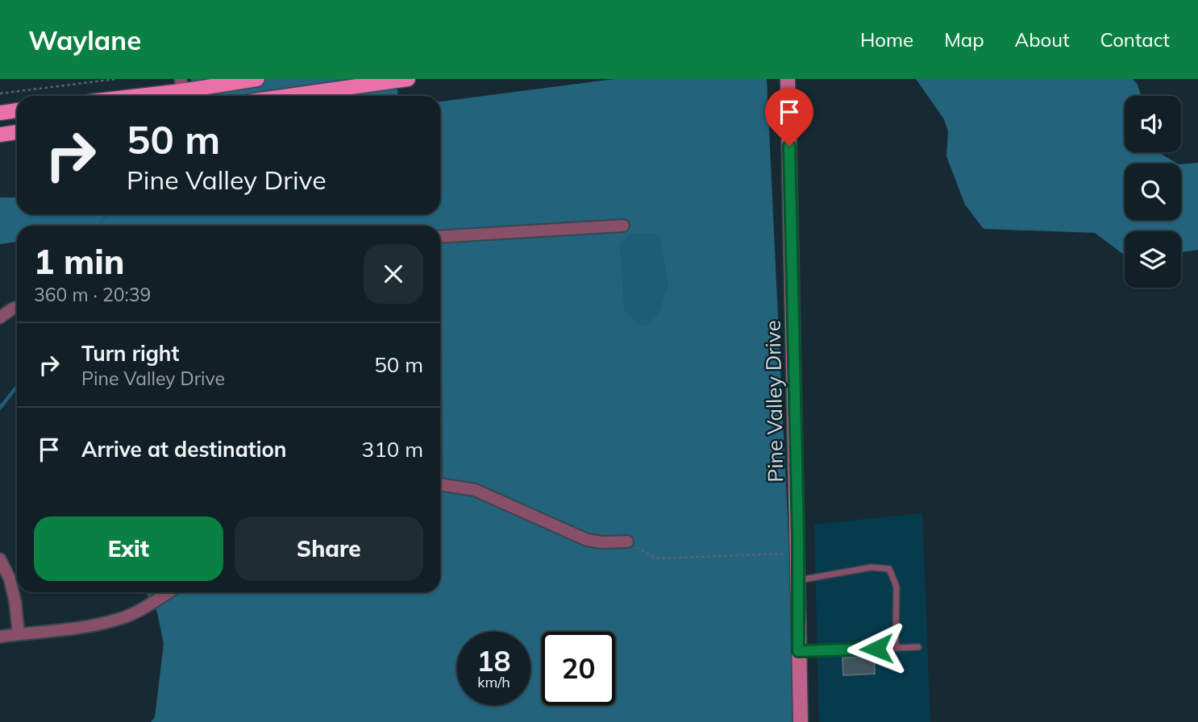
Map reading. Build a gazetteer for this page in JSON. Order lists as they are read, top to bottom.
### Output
{
  "streets": {
    "street": ["Pine Valley Drive"]
  },
  "page": {
    "header": "Waylane",
    "nav": [
      "Home",
      "Map",
      "About",
      "Contact"
    ],
    "turn": ["50 m", "Pine Valley Drive"],
    "heading": ["1 min", "360 m · 20:39"],
    "list": [
      {
        "name": "Turn right",
        "note": "Pine Valley Drive",
        "value": "50 m"
      },
      {
        "name": "Arrive at destination",
        "value": "310 m"
      }
    ],
    "buttons": ["Exit", "Share"],
    "speed": "18 km/h",
    "limit": "20"
  }
}
